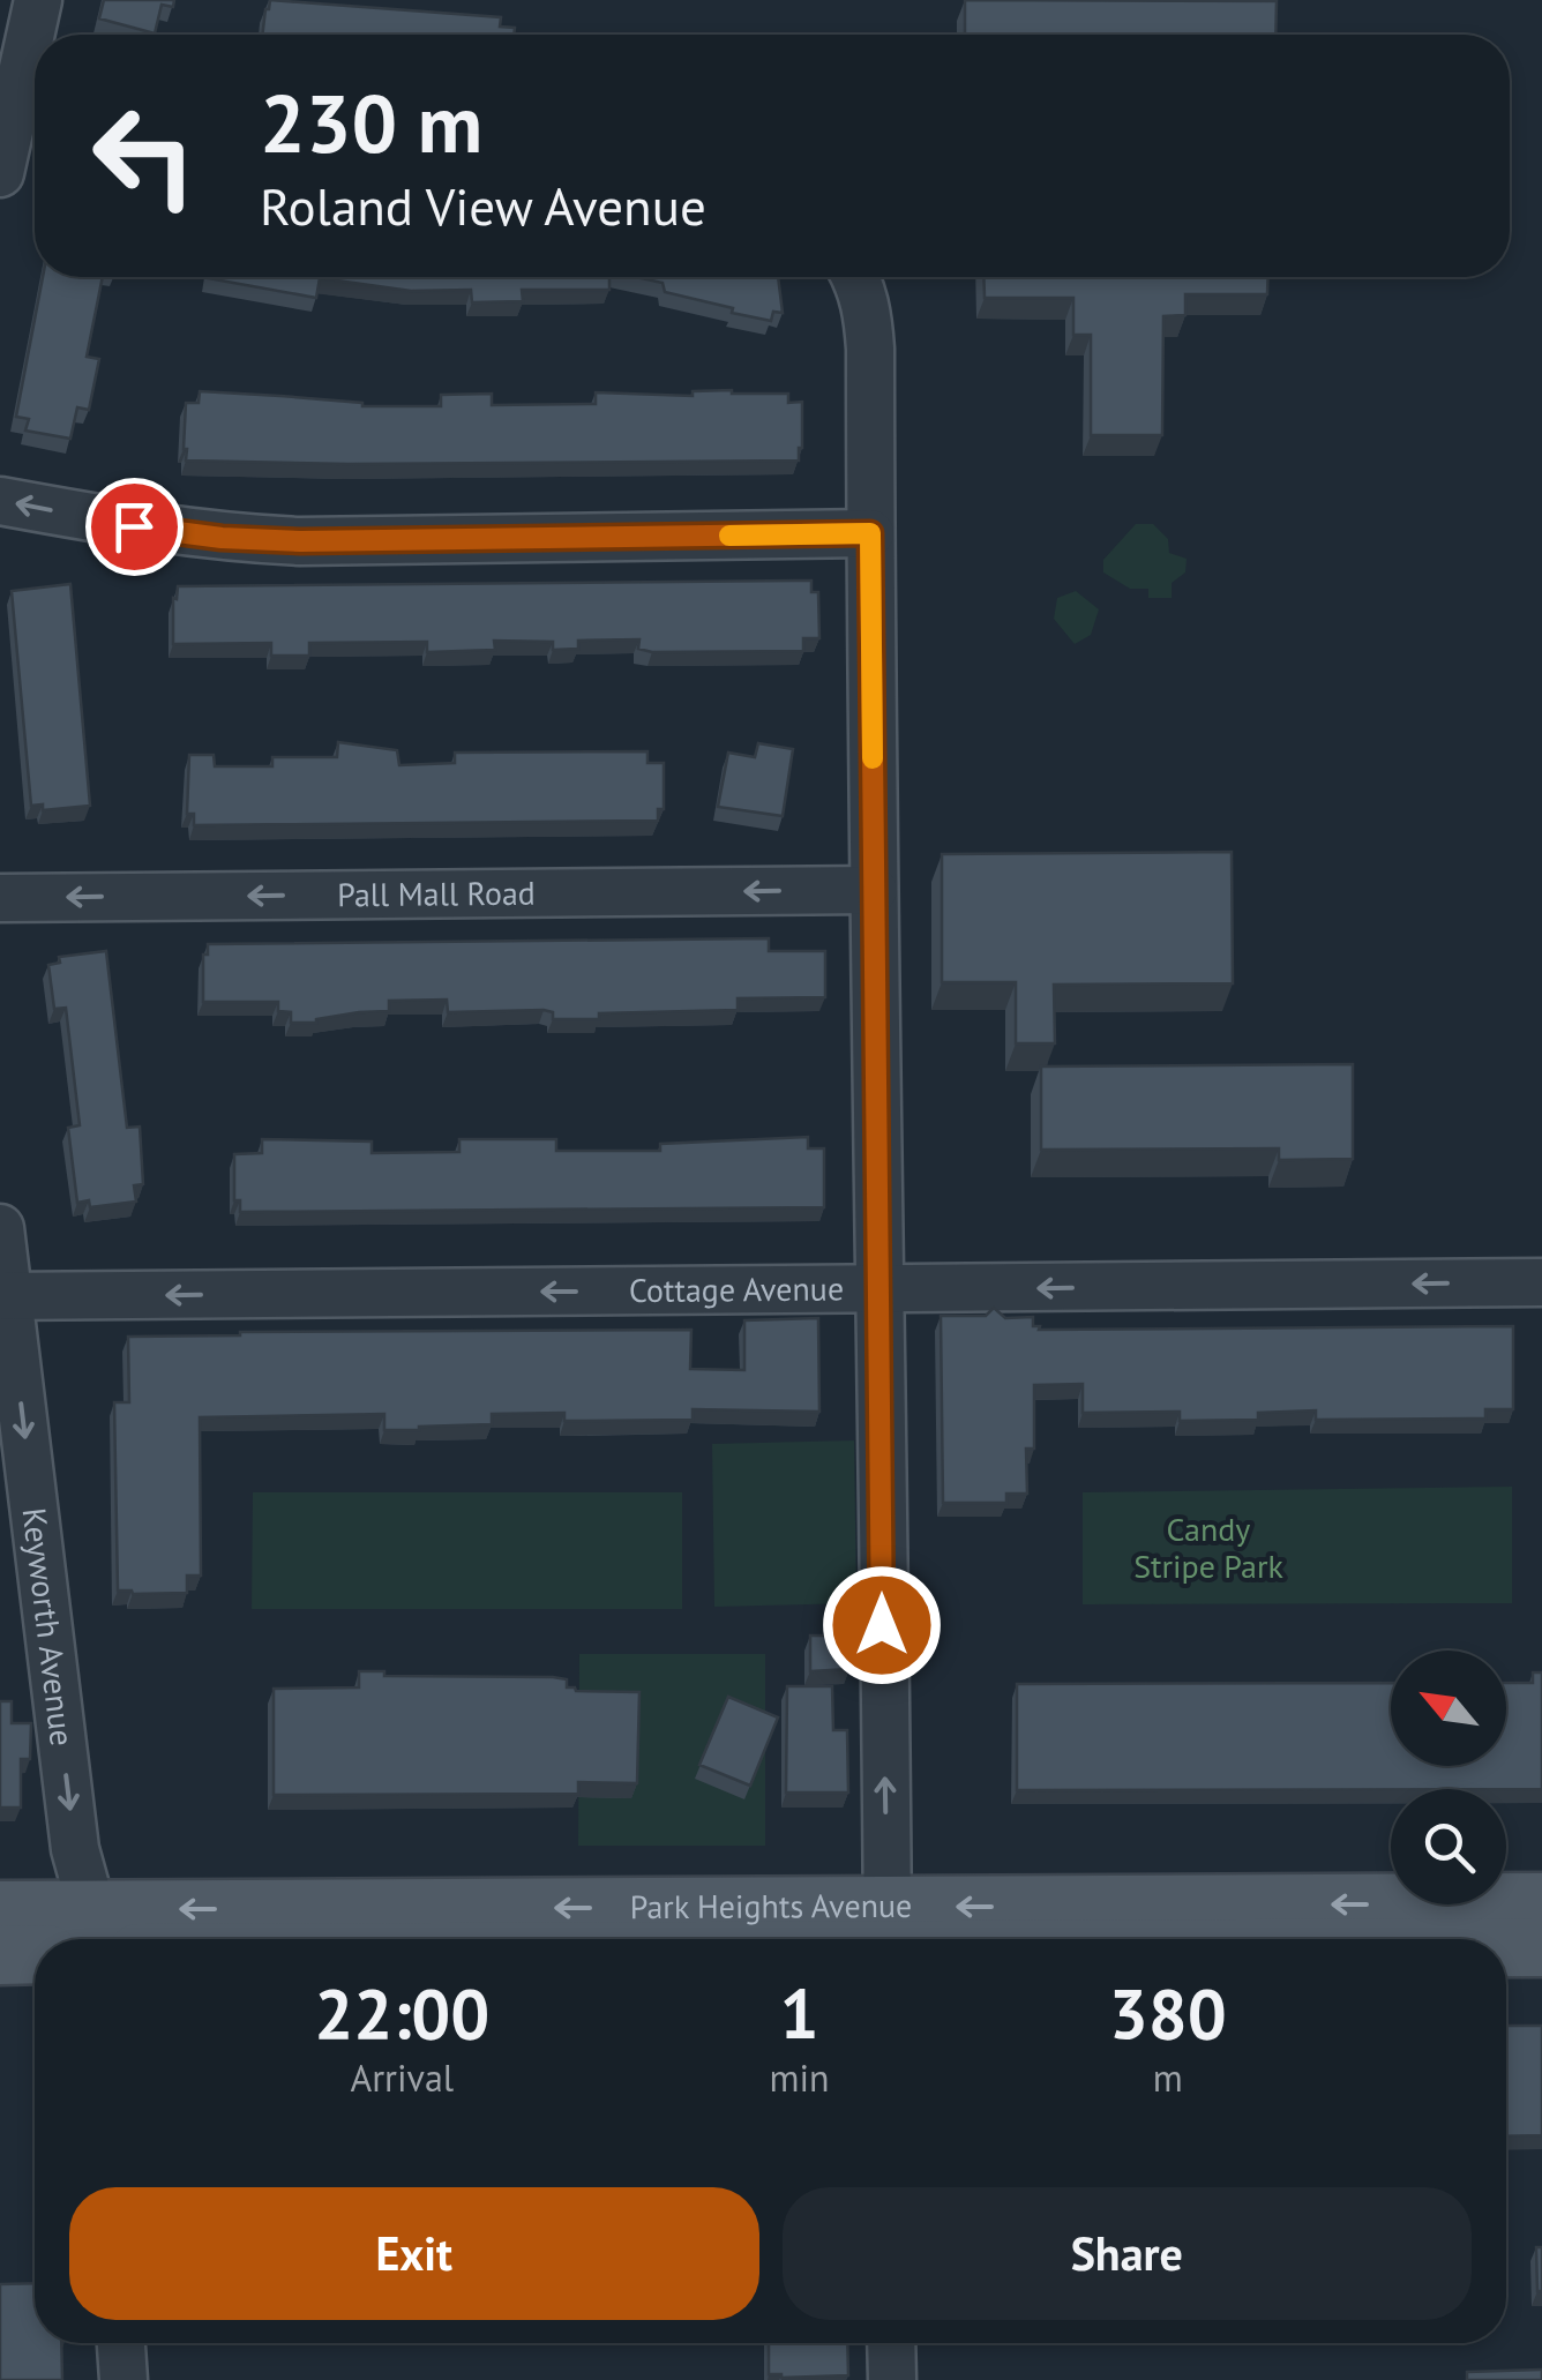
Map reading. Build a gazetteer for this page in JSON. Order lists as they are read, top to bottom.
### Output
{
  "streets": {
    "main road": ["Park Heights Avenue"],
    "street": ["Pall Mall Road", "Cottage Avenue", "Keyworth Avenue"]
  },
  "crossings": [
    ["Cottage Avenue", "Keyworth Avenue"],
    ["Keyworth Avenue", "Park Heights Avenue"]
  ],
  "one_way": ["Cottage Avenue", "Keyworth Avenue", "Park Heights Avenue"],
  "parks": ["Candy Stripe Park"],
  "north": "top left",
  "page": {
    "turn": ["230 m", "Roland View Avenue"],
    "eta": [
      "22:00",
      "Arrival",
      "1",
      "min",
      "380",
      "m"
    ],
    "buttons": ["Exit", "Share"]
  }
}
